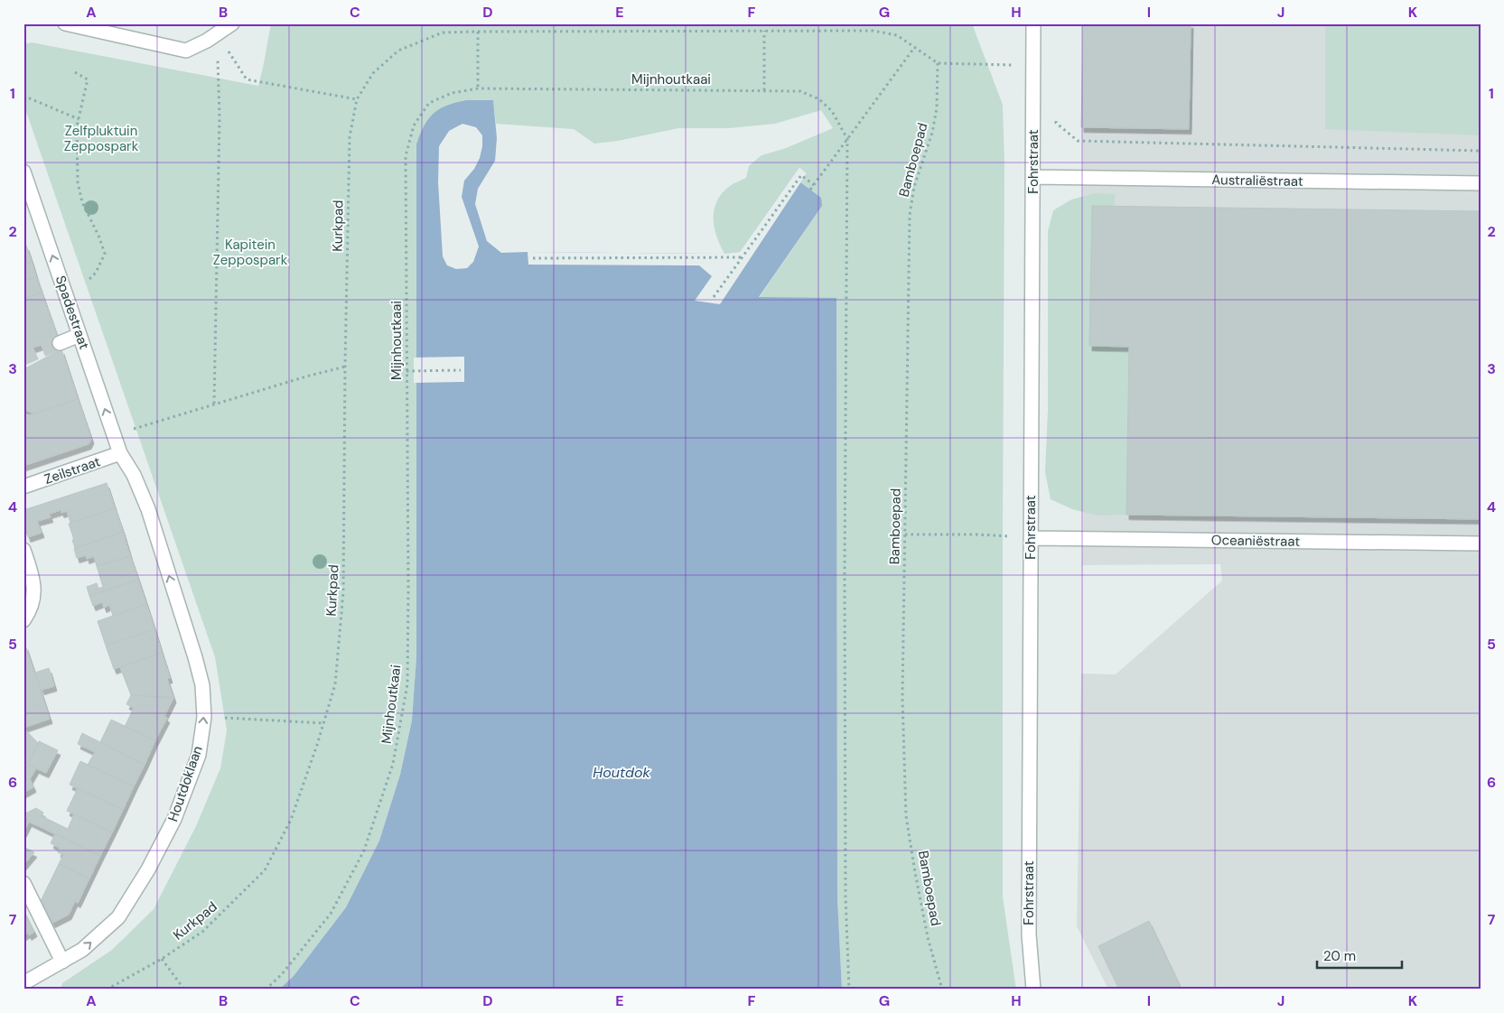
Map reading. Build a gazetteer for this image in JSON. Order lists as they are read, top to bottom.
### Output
{
  "streets": {
    "street": [
      "Fohrstraat",
      "Australiëstraat",
      "Spadestraat",
      "Zeilstraat",
      "Oceaniëstraat",
      "Houtdoklaan"
    ],
    "path": ["Mijnhoutkaai", "Bamboepad", "Kurkpad"]
  },
  "crossings": [
    ["Fohrstraat", "Australiëstraat"],
    ["Fohrstraat", "Oceaniëstraat"],
    ["Spadestraat", "Zeilstraat"],
    ["Spadestraat", "Houtdoklaan"],
    ["Zeilstraat", "Houtdoklaan"]
  ],
  "one_way": ["Spadestraat", "Houtdoklaan"],
  "water": ["Houtdok"],
  "parks": ["Zelfpluktuin Zeppospark", "Kapitein Zeppospark"],
  "scale_bar": "20 m",
  "grid": {
    "columns": [
      "A",
      "B",
      "C",
      "D",
      "E",
      "F",
      "G",
      "H",
      "I",
      "J",
      "K"
    ],
    "rows": [
      "1",
      "2",
      "3",
      "4",
      "5",
      "6",
      "7"
    ]
  }
}
